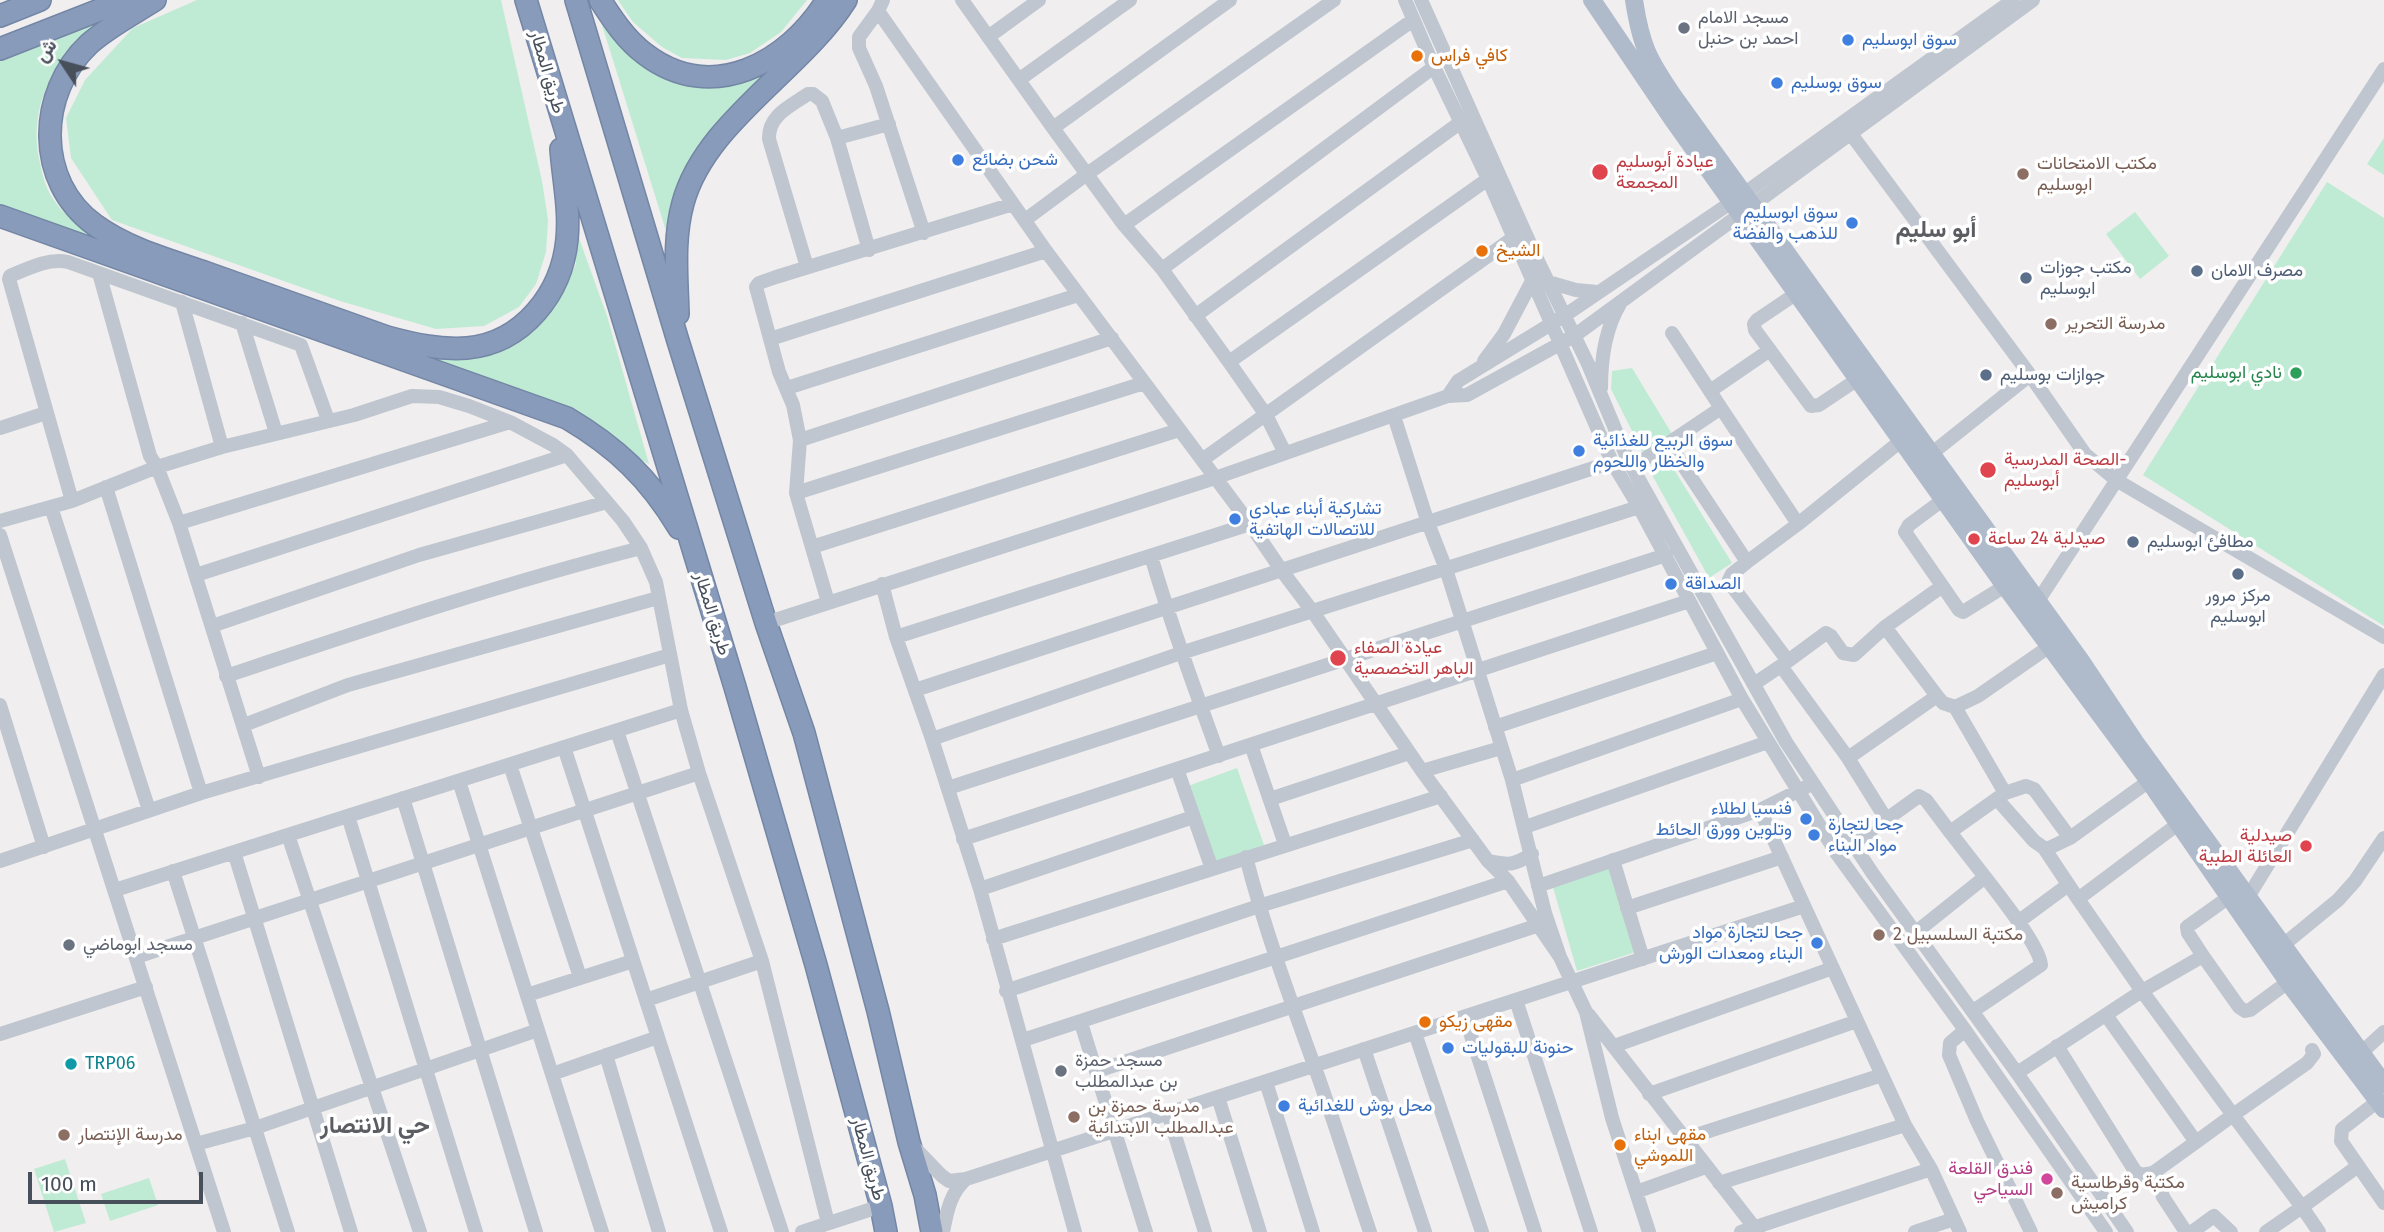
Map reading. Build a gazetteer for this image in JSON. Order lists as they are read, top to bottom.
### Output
{
  "streets": {
    "highway": ["طريق المطار"]
  },
  "districts": ["أبو سليم", "حي الانتصار"],
  "places": [
    "مسجد الامام احمد بن حنبل",
    "سوق ابوسليم",
    "كافي فراس",
    "سوق بوسليم",
    "شحن بضائع",
    "عيادة أبوسليم المجمعة",
    "مكتب الامتحانات ابوسليم",
    "سوق ابوسليم للذهب والفضة",
    "الشيخ",
    "مصرف الامان",
    "مكتب جوزات ابوسليم",
    "مدرسة التحرير",
    "نادي ابوسليم",
    "جوازات بوسليم",
    "سوق الربيع للغذائية والخظار واللحوم",
    "الصحة المدرسية- أبوسليم",
    "تشاركية أبناء عبادي للاتصالات الهاتفية",
    "صيدلية 24 ساعة",
    "مطافئ ابوسليم",
    "مركز مرور ابوسليم",
    "الصداقة",
    "عيادة الصفاء الباهر التخصصية",
    "فنسيا لطلاء وتلوين وورق الحائط",
    "جحا لتجارة مواد البناء",
    "صيدلية العائلة الطبية",
    "مكتبة السلسبيل 2",
    "جحا لتجارة مواد البناء ومعدات الورش",
    "مسجد ابوماضي",
    "مقهى زيكو",
    "حنونة للبقوليات",
    "TRP06",
    "مسجد حمزة بن عبدالمطلب",
    "محل بوش للغدائية",
    "مدرسة حمزة بن عبدالمطلب الابتدائية",
    "مدرسة الإنتصار",
    "مقهى ابناء اللموشي",
    "فندق القلعة السياحي",
    "مكتبة وقرطاسية كراميش"
  ],
  "scale_bar": "100 m",
  "north": "top left"
}
